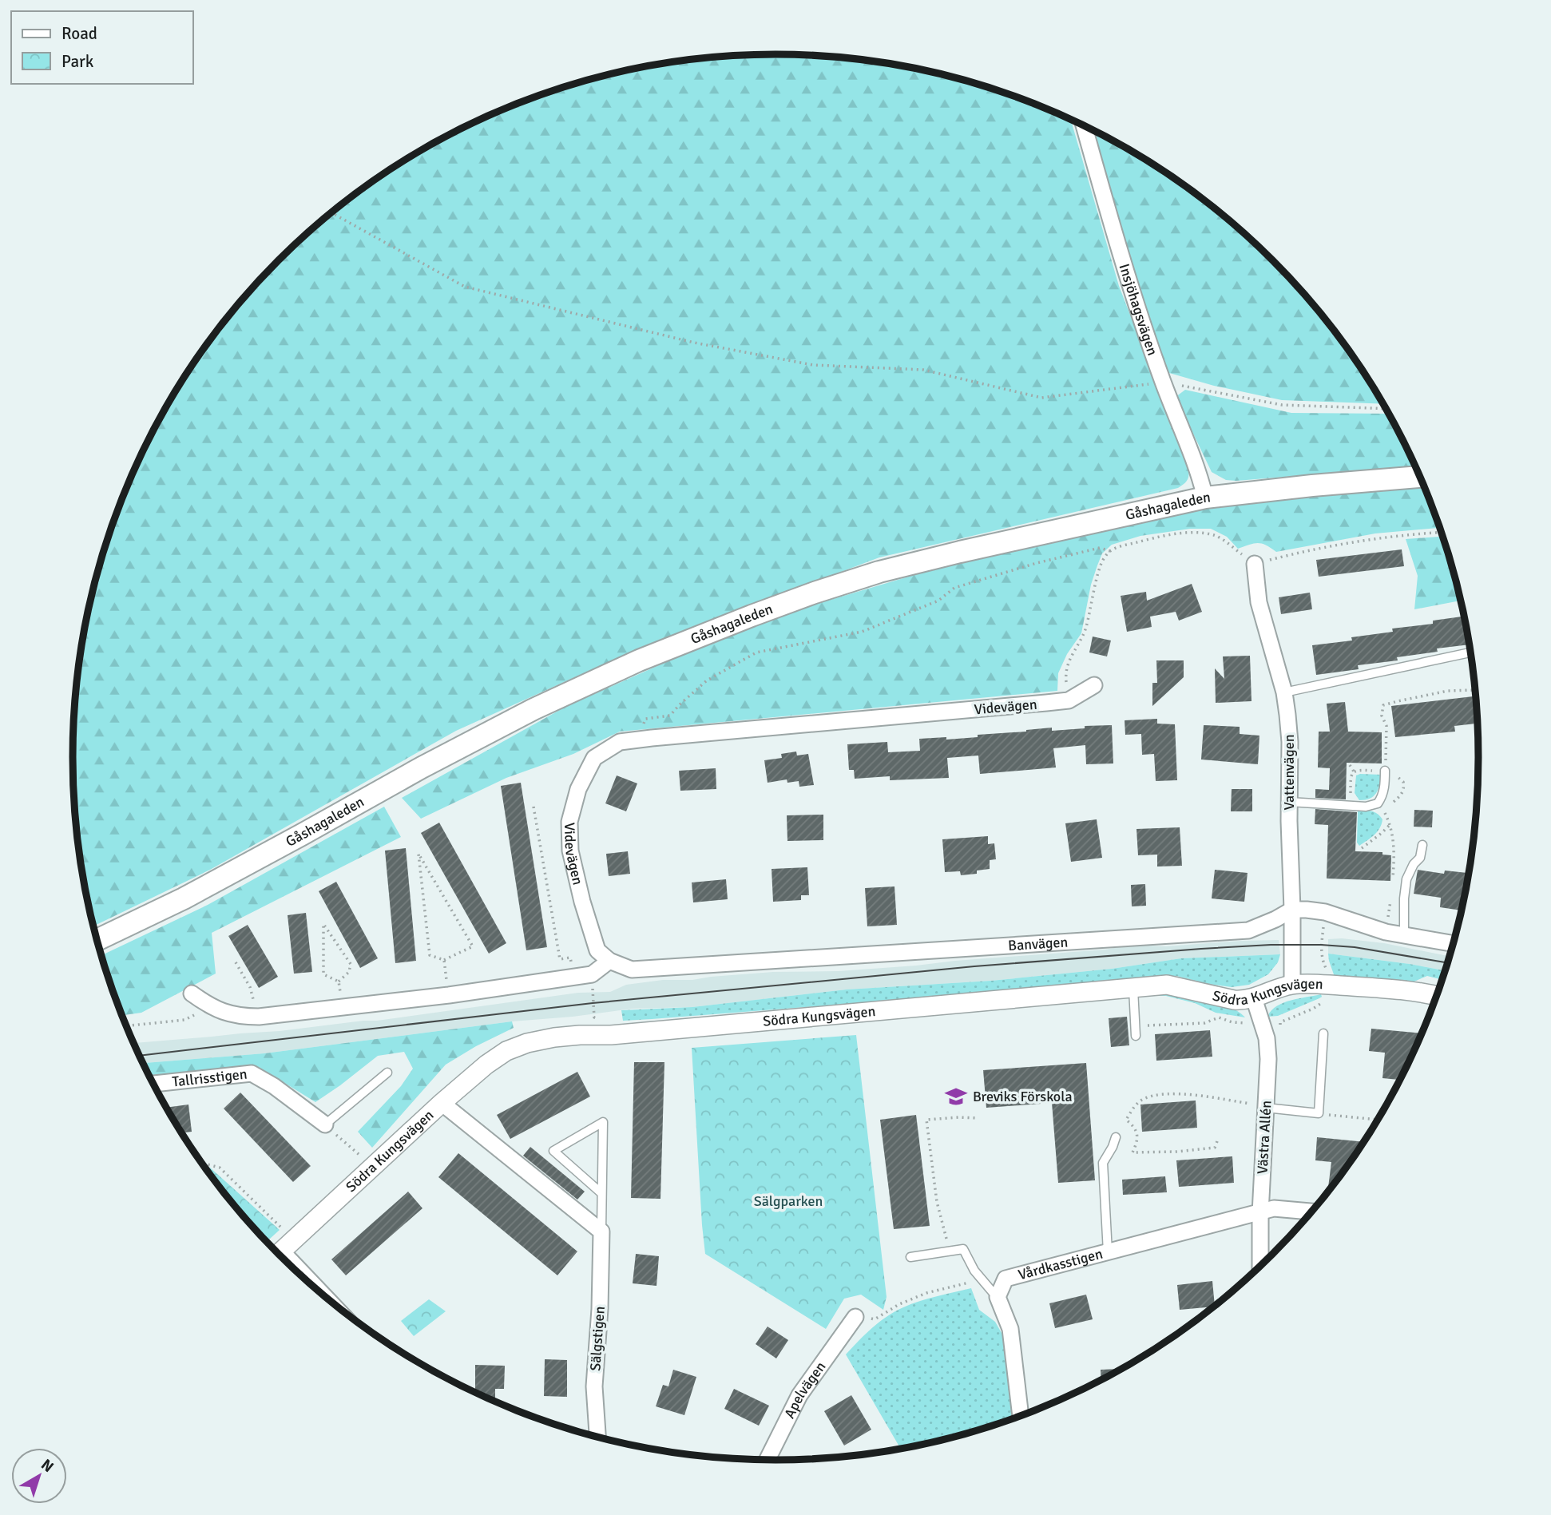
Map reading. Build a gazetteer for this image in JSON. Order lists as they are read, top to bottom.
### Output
{
  "streets": {
    "main road": ["Gåshagaleden"],
    "street": [
      "Insjöhagsvägen",
      "Videvägen",
      "Vattenvägen",
      "Banvägen",
      "Södra Kungsvägen",
      "Tallrisstigen",
      "Västra Allén",
      "Vårdkasstigen",
      "Sälgstigen",
      "Apelvägen"
    ]
  },
  "crossings": [
    ["Insjöhagsvägen", "Gåshagaleden"],
    ["Videvägen", "Banvägen"],
    ["Vattenvägen", "Banvägen"],
    ["Vattenvägen", "Södra Kungsvägen"],
    ["Södra Kungsvägen", "Västra Allén"],
    ["Västra Allén", "Vårdkasstigen"]
  ],
  "parks": ["Sälgparken"],
  "places": {
    "school or university": ["Breviks Förskola"]
  },
  "legend": ["Road", "Park"],
  "north": "top right"
}
